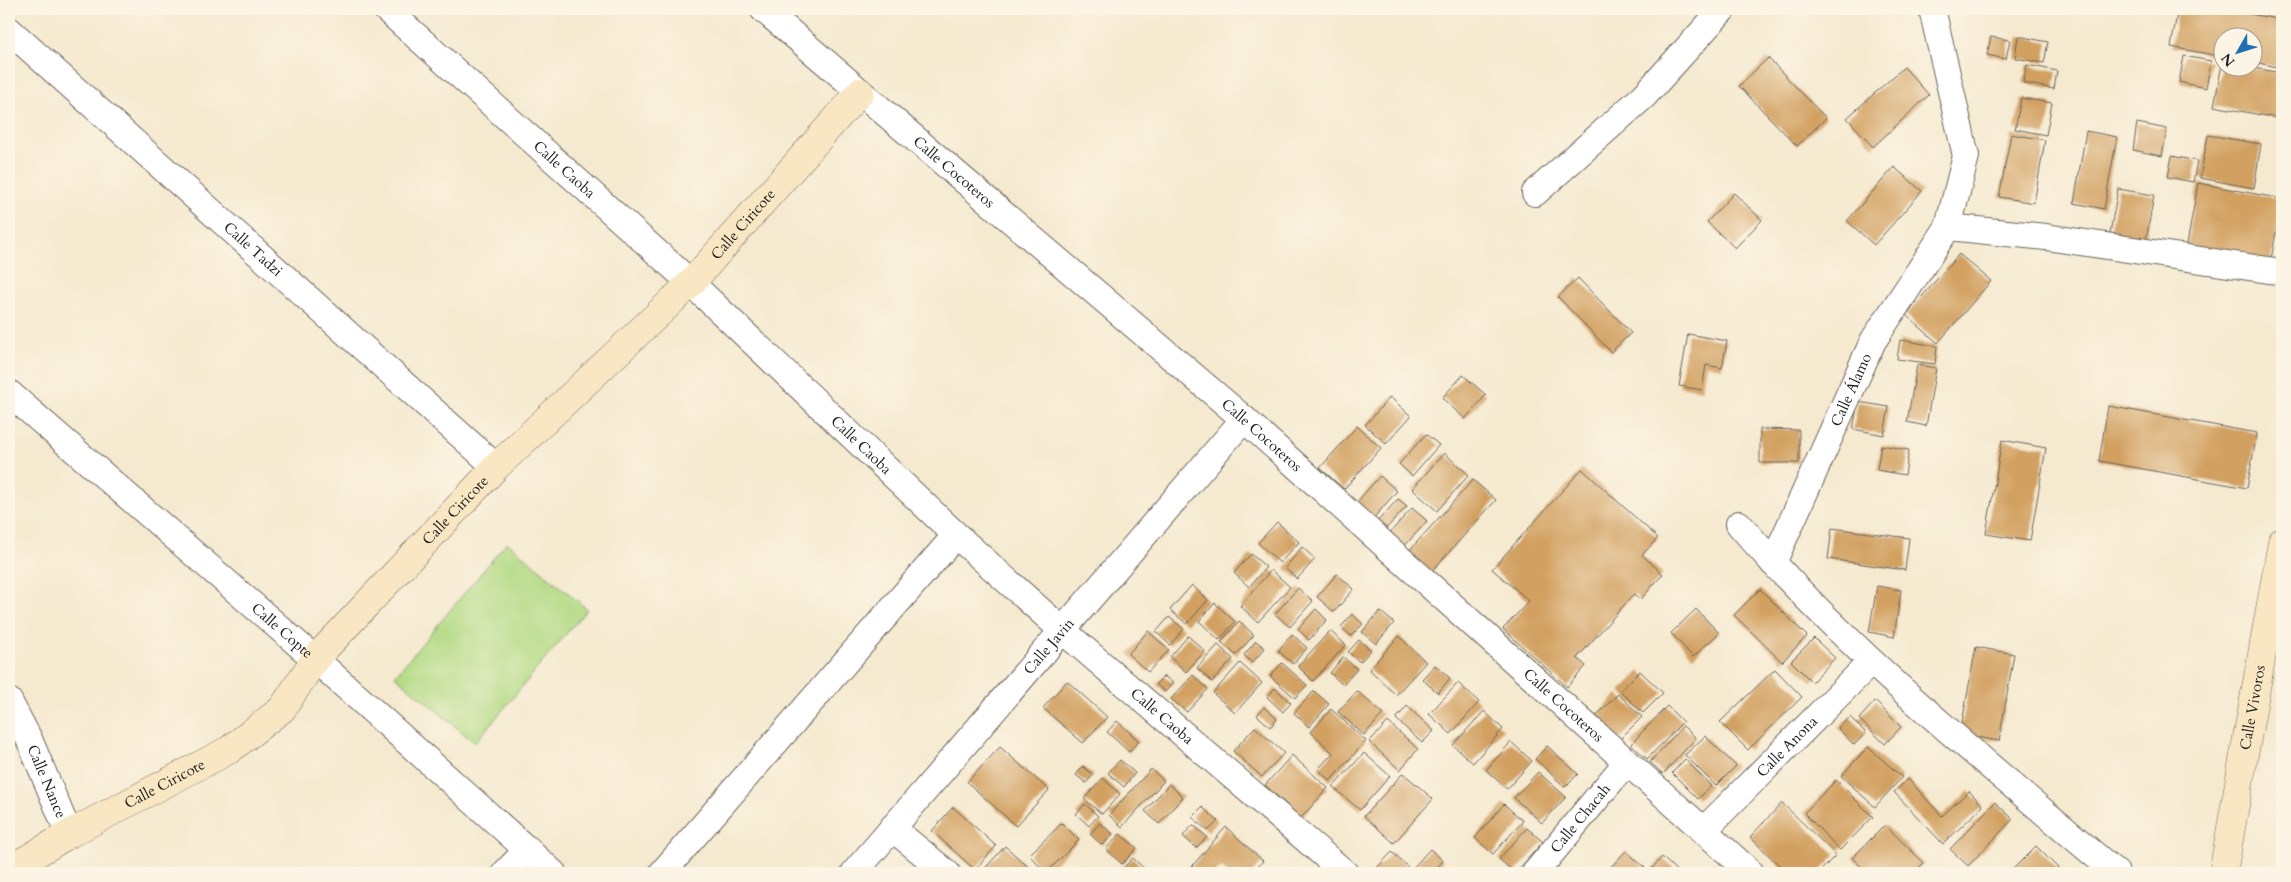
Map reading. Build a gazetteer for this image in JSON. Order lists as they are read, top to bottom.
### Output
{
  "streets": {
    "street": [
      "Calle Caoba",
      "Calle Cocoteros",
      "Calle Ciricote",
      "Calle Tadzi",
      "Calle Álamo",
      "Calle Copte",
      "Calle Javin",
      "Calle Vivoros",
      "Calle Anona",
      "Calle Nance",
      "Calle Chacah"
    ]
  },
  "crossings": [
    ["Calle Caoba", "Calle Ciricote"],
    ["Calle Caoba", "Calle Javin"],
    ["Calle Cocoteros", "Calle Ciricote"],
    ["Calle Cocoteros", "Calle Javin"],
    ["Calle Cocoteros", "Calle Anona"],
    ["Calle Cocoteros", "Calle Chacah"],
    ["Calle Ciricote", "Calle Tadzi"],
    ["Calle Ciricote", "Calle Copte"],
    ["Calle Ciricote", "Calle Nance"]
  ],
  "north": "bottom left"
}
